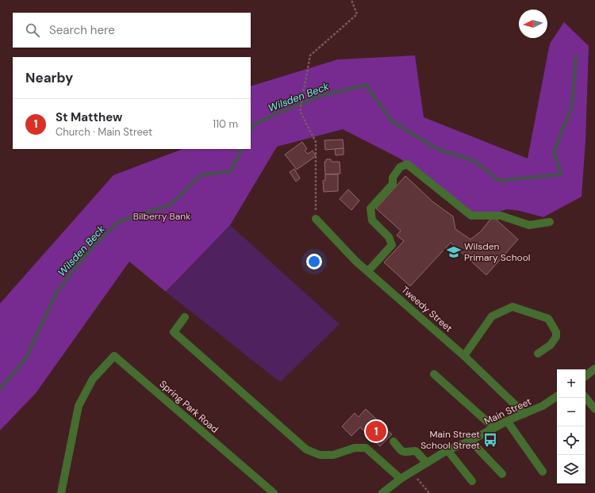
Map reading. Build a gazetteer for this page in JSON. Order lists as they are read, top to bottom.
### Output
{
  "streets": {
    "street": ["Tweedy Street", "Spring Park Road", "Main Street"]
  },
  "crossings": [
    ["Tweedy Street", "Main Street"]
  ],
  "water": ["Wilsden Beck"],
  "parks": ["Bilberry Bank"],
  "places": {
    "school or university": ["Wilsden Primary School"],
    "bus stop": ["Main Street School Street"]
  },
  "north": "left",
  "page": {
    "search": "Search here",
    "heading": "Nearby",
    "list": [
      {
        "mark": "1",
        "name": "St Matthew",
        "note": "Church · Main Street",
        "value": "110 m"
      }
    ],
    "map_buttons": ["+", "−"],
    "pins": "1"
  }
}
